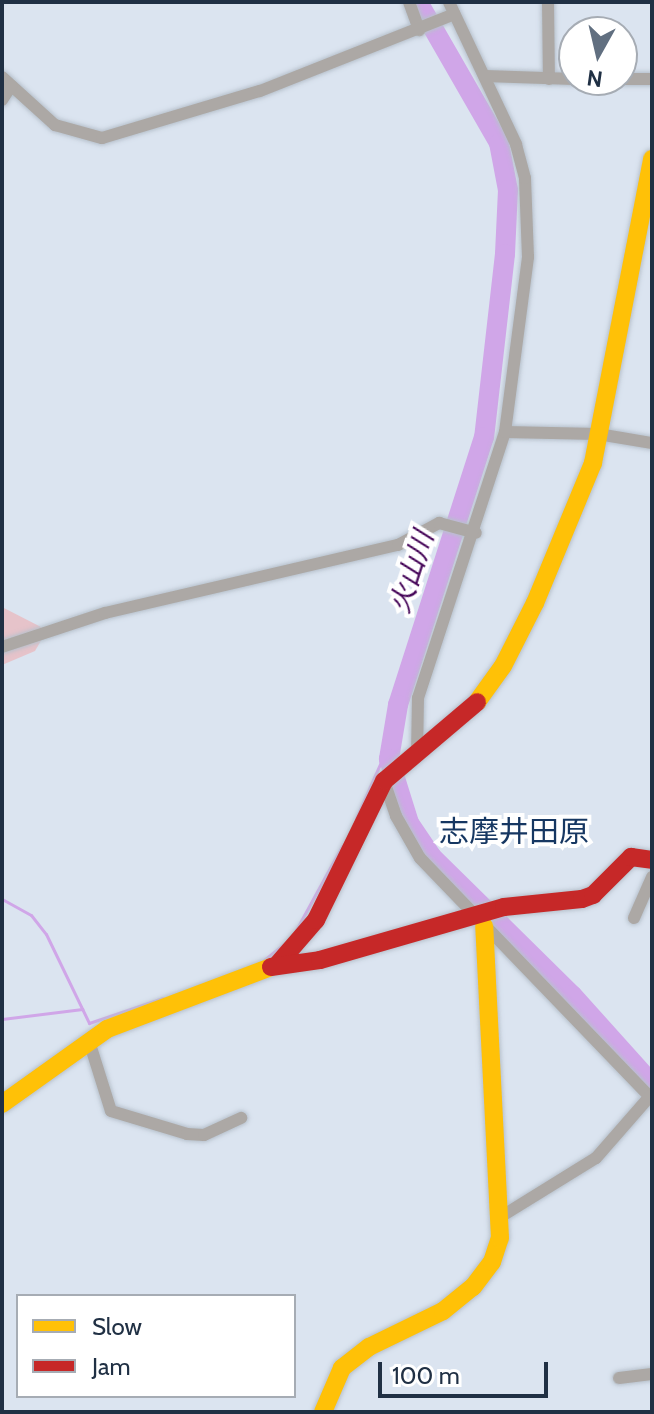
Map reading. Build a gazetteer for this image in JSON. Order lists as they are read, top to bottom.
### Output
{
  "districts": ["志摩井田原"],
  "water": ["火山川"],
  "legend": ["Slow", "Jam"],
  "scale_bar": "100 m",
  "north": "bottom"
}
